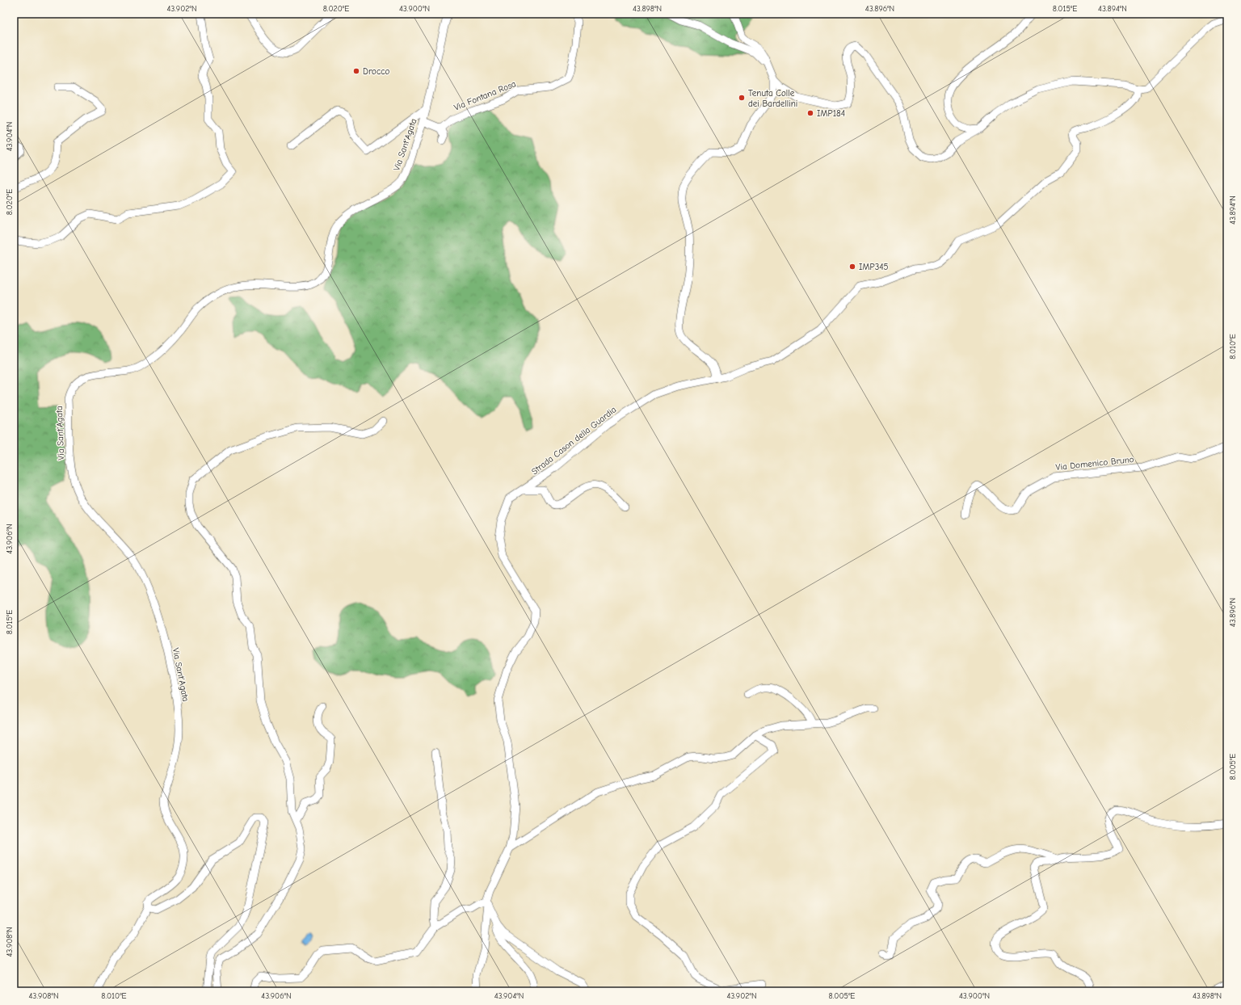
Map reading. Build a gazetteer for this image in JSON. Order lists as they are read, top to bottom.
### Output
{
  "streets": {
    "street": [
      "Via Fontana Rosa",
      "Via Sant'Agata",
      "Strada Cason della Guardia",
      "Via Domenico Bruno"
    ]
  },
  "places": [
    "Drocco",
    "Tenuta Colle dei Bardellini",
    "IMP184",
    "IMP345"
  ],
  "coordinates": [
    "43.902°N",
    "8.020°E",
    "43.900°N",
    "43.898°N",
    "43.896°N",
    "8.015°E",
    "43.894°N",
    "43.904°N",
    "8.010°E",
    "43.906°N",
    "8.005°E",
    "43.908°N"
  ]
}
